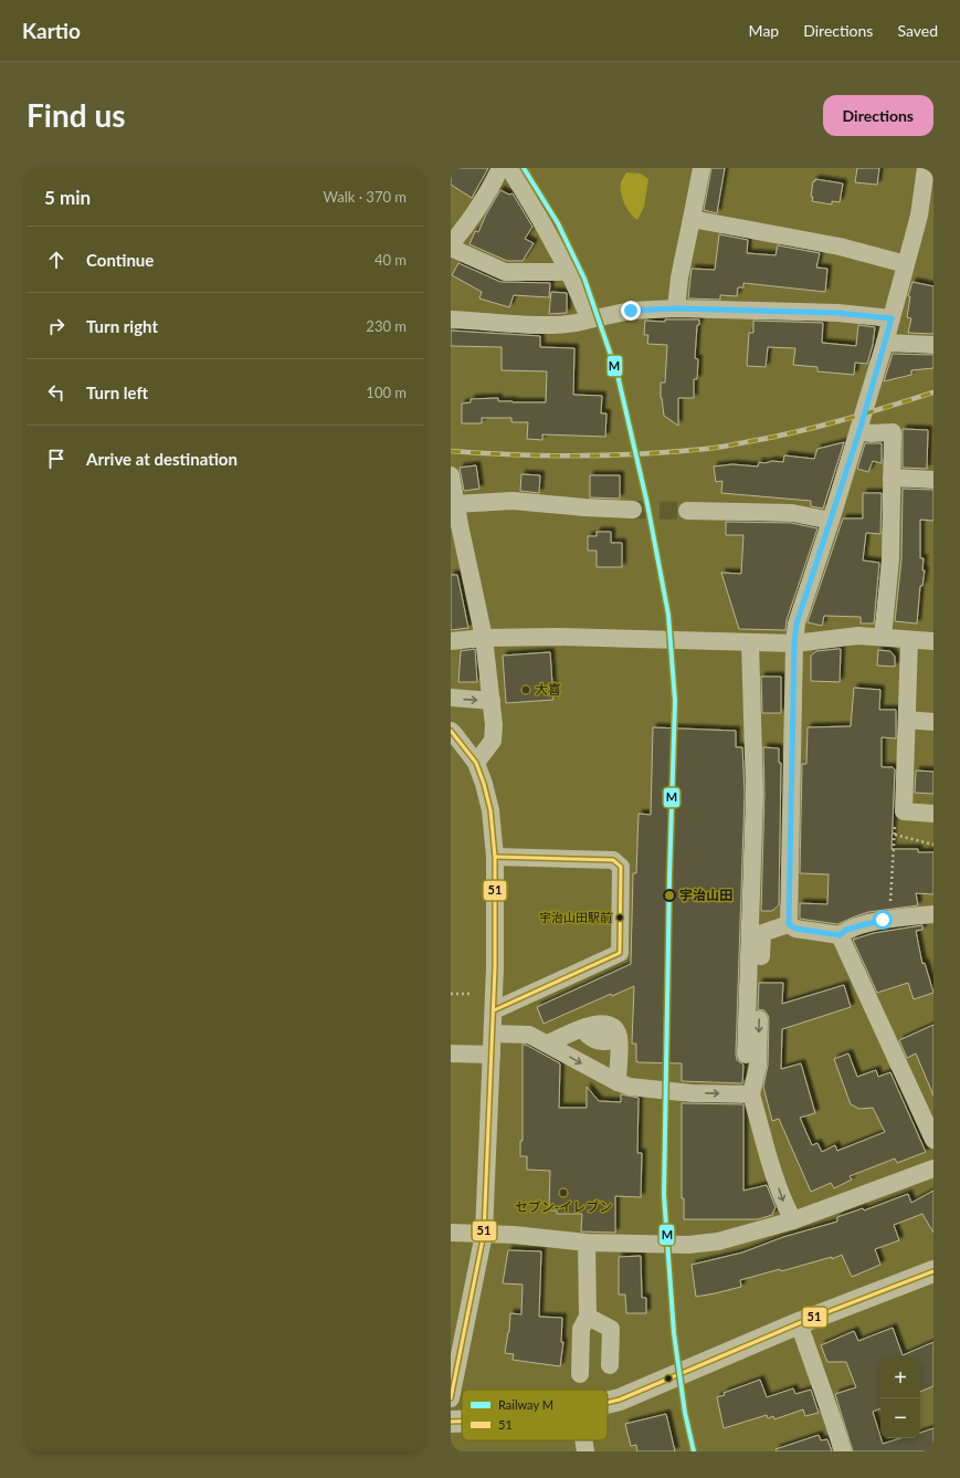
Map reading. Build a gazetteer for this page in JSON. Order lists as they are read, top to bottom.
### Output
{
  "places": [
    "大喜",
    "宇治山田",
    "宇治山田駅前",
    "セブン-イレブン"
  ],
  "lines": ["rail line M", "transit line 51"],
  "legend": ["Railway M", "51"],
  "page": {
    "header": "Kartio",
    "nav": ["Map", "Directions", "Saved"],
    "buttons": "Directions",
    "title": "Find us",
    "heading": ["5 min", "Walk · 370 m"],
    "list": [
      ["Continue", "40 m"],
      ["Turn right", "230 m"],
      ["Turn left", "100 m"],
      "Arrive at destination"
    ],
    "map_buttons": ["+", "−"]
  }
}
